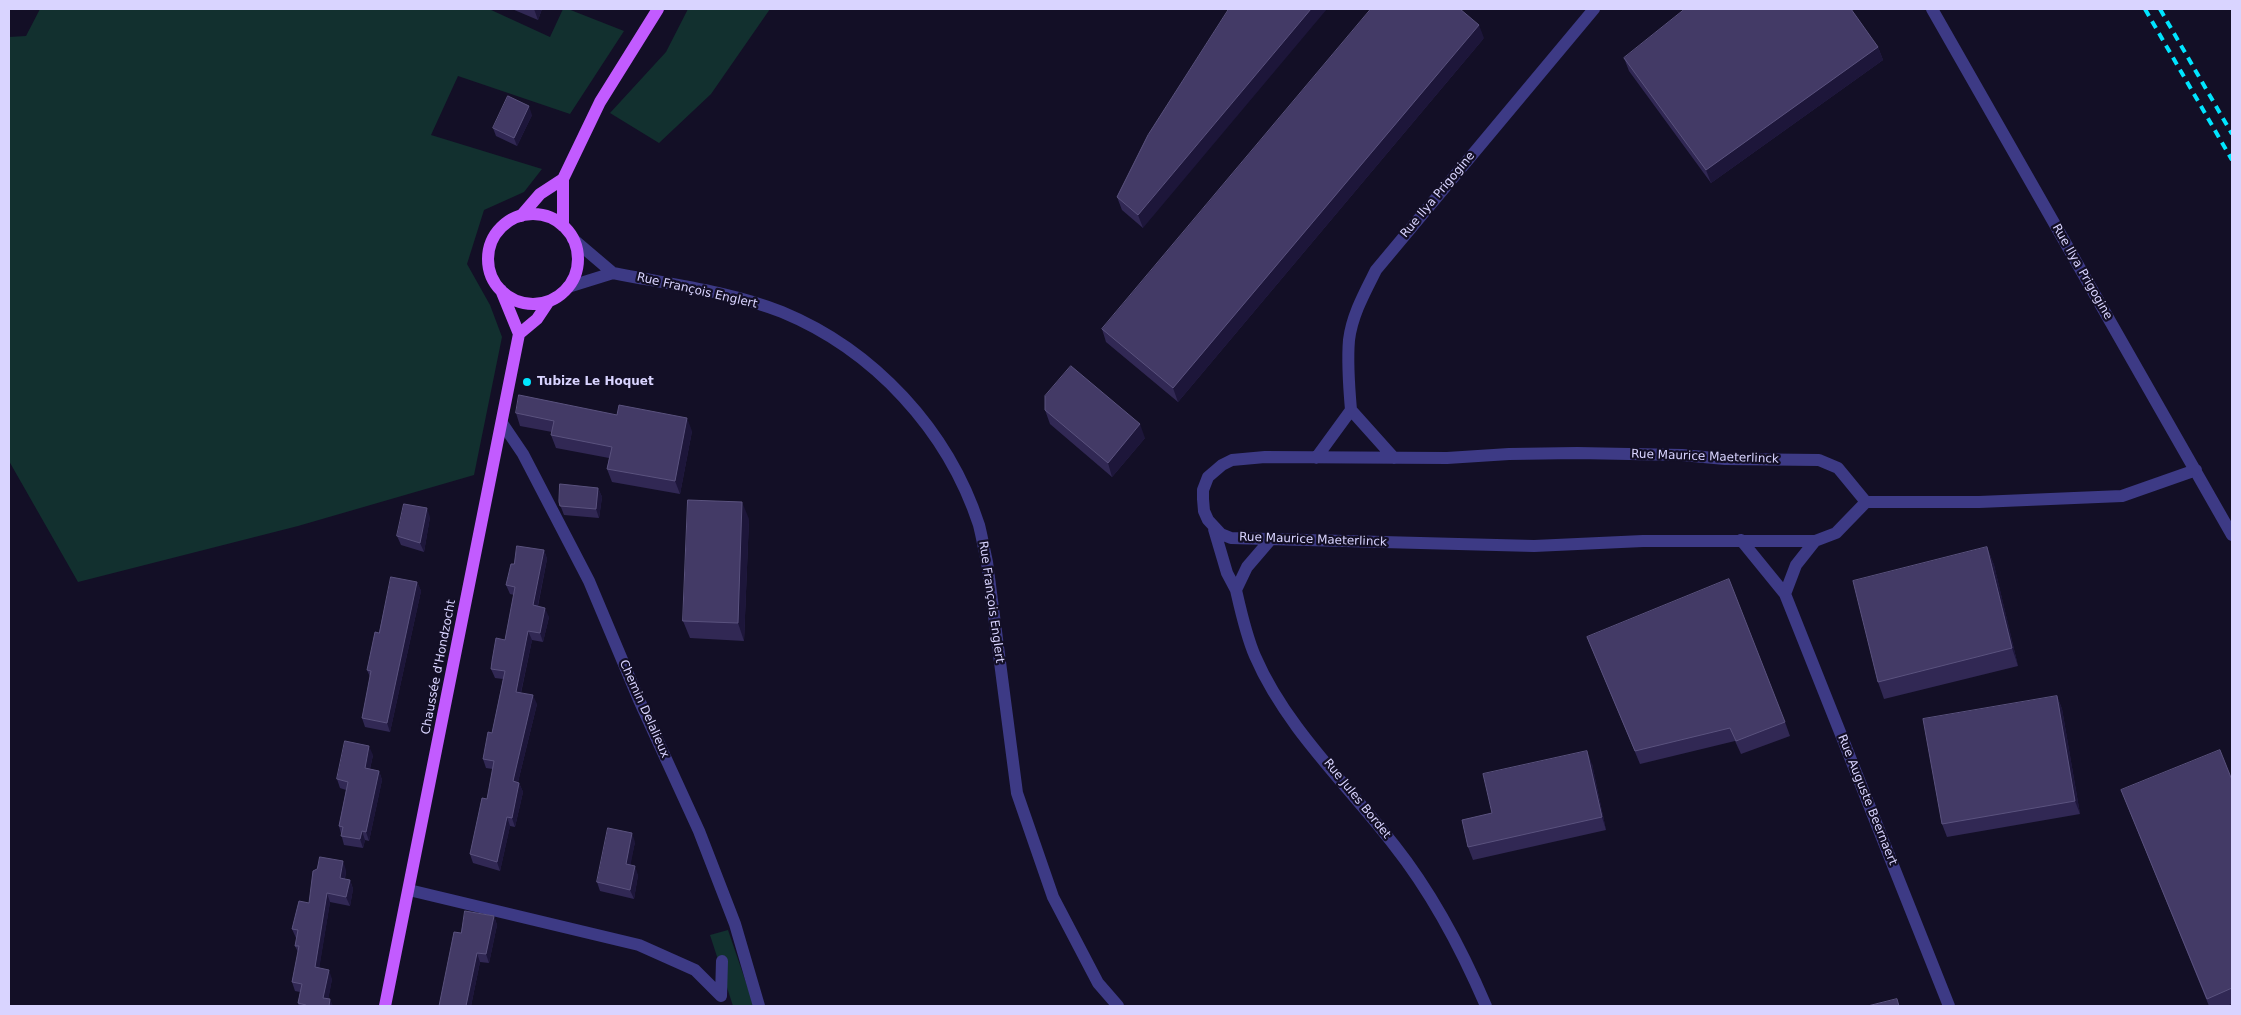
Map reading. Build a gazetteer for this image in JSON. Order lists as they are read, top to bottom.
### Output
{
  "streets": {
    "main road": ["Chaussée d'Hondzocht"],
    "street": [
      "Rue Ilya Prigogine",
      "Rue François Englert",
      "Rue Maurice Maeterlinck",
      "Chemin Delalieux",
      "Rue Jules Bordet",
      "Rue Auguste Beernaert"
    ]
  },
  "crossings": [
    ["Rue Maurice Maeterlinck", "Rue Jules Bordet"],
    ["Rue Maurice Maeterlinck", "Rue Auguste Beernaert"],
    ["Chaussée d'Hondzocht", "Chemin Delalieux"]
  ],
  "places": ["Tubize Le Hoquet"]
}
